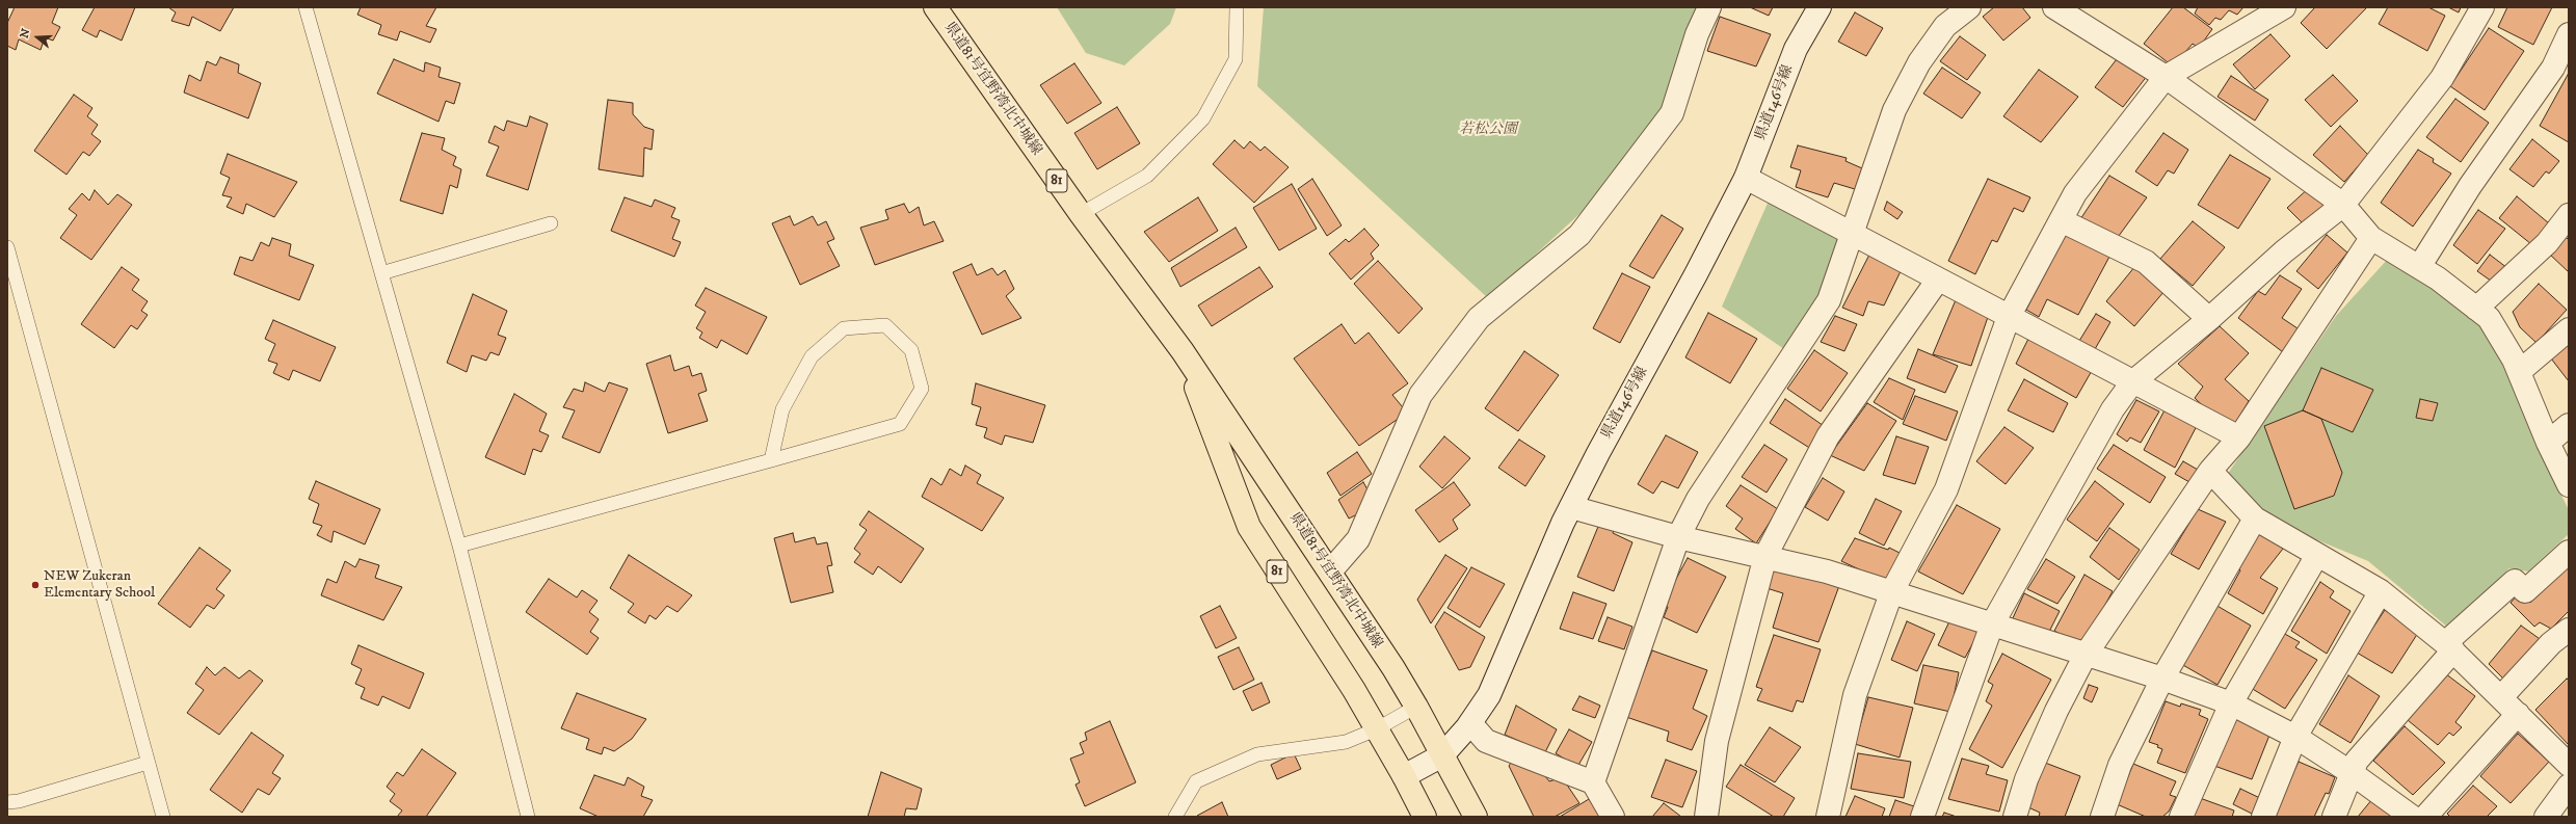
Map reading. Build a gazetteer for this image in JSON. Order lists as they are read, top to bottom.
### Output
{
  "streets": {
    "main road": ["県道81号宜野湾北中城線", "81"],
    "street": ["県道146号線"]
  },
  "crossings": [
    ["県道81号宜野湾北中城線", "県道146号線"]
  ],
  "parks": ["若松公園"],
  "places": ["NEW Zukeran Elementary School"],
  "north": "left"
}
